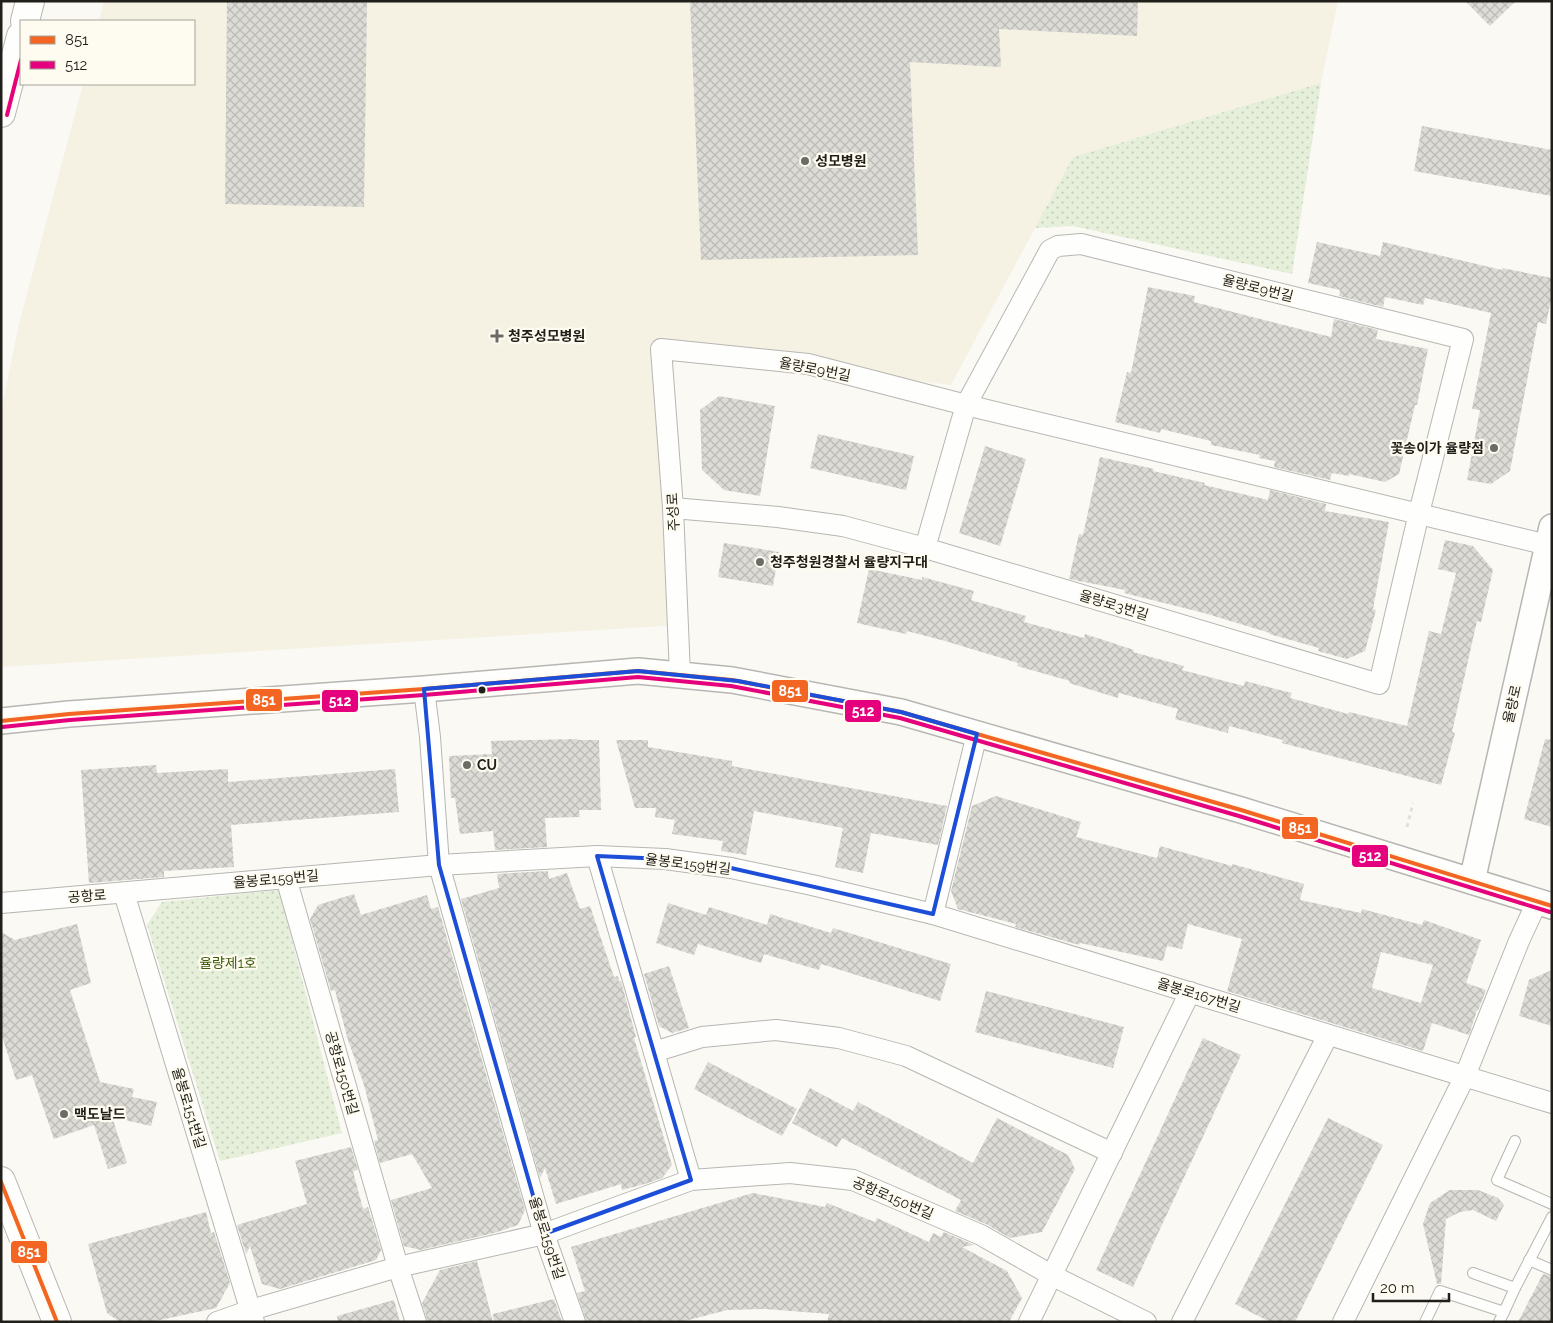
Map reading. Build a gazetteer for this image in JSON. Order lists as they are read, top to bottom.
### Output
{
  "streets": {
    "street": [
      "율량로9번길",
      "주성로",
      "율량로3번길",
      "율량로",
      "율봉로159번길",
      "공항로",
      "율봉로167번길",
      "공항로150번길",
      "율봉로151번길"
    ]
  },
  "crossings": [
    ["율량로9번길", "주성로"],
    ["율량로9번길", "율량로3번길"],
    ["율량로9번길", "율량로"],
    ["주성로", "율량로3번길"],
    ["율봉로159번길", "공항로"],
    ["율봉로159번길", "율봉로167번길"],
    ["율봉로159번길", "공항로150번길"],
    ["공항로", "율봉로151번길"],
    ["공항로150번길", "율봉로151번길"]
  ],
  "parks": ["율량제1호"],
  "places": {
    "other": [
      "성모병원",
      "꽃송이가 율량점",
      "청주청원경찰서 율량지구대",
      "CU",
      "맥도날드"
    ],
    "health": ["청주성모병원"]
  },
  "lines": ["transit line 512", "transit line 851"],
  "legend": ["851", "512"],
  "scale_bar": "20 m"
}
